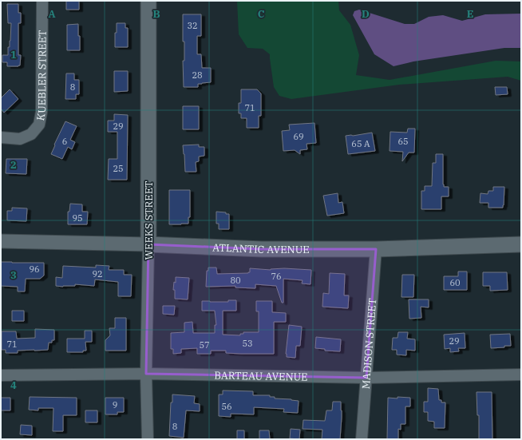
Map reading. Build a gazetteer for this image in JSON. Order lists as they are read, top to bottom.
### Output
{
  "streets": {
    "main road": ["WEEKS STREET", "ATLANTIC AVENUE"],
    "street": ["KUEBLER STREET", "MADISON STREET", "BARTEAU AVENUE"]
  },
  "crossings": [
    ["WEEKS STREET", "ATLANTIC AVENUE"],
    ["WEEKS STREET", "BARTEAU AVENUE"],
    ["ATLANTIC AVENUE", "MADISON STREET"],
    ["MADISON STREET", "BARTEAU AVENUE"]
  ],
  "house_numbers": [
    "32",
    "28",
    "8",
    "71",
    "29",
    "69",
    "6",
    "65",
    "65 A",
    "25",
    "95",
    "96",
    "92",
    "76",
    "80",
    "60",
    "29",
    "53",
    "71",
    "57",
    "9",
    "56",
    "8"
  ],
  "grid": {
    "columns": [
      "A",
      "B",
      "C",
      "D",
      "E"
    ],
    "rows": [
      "1",
      "2",
      "3",
      "4"
    ]
  }
}
